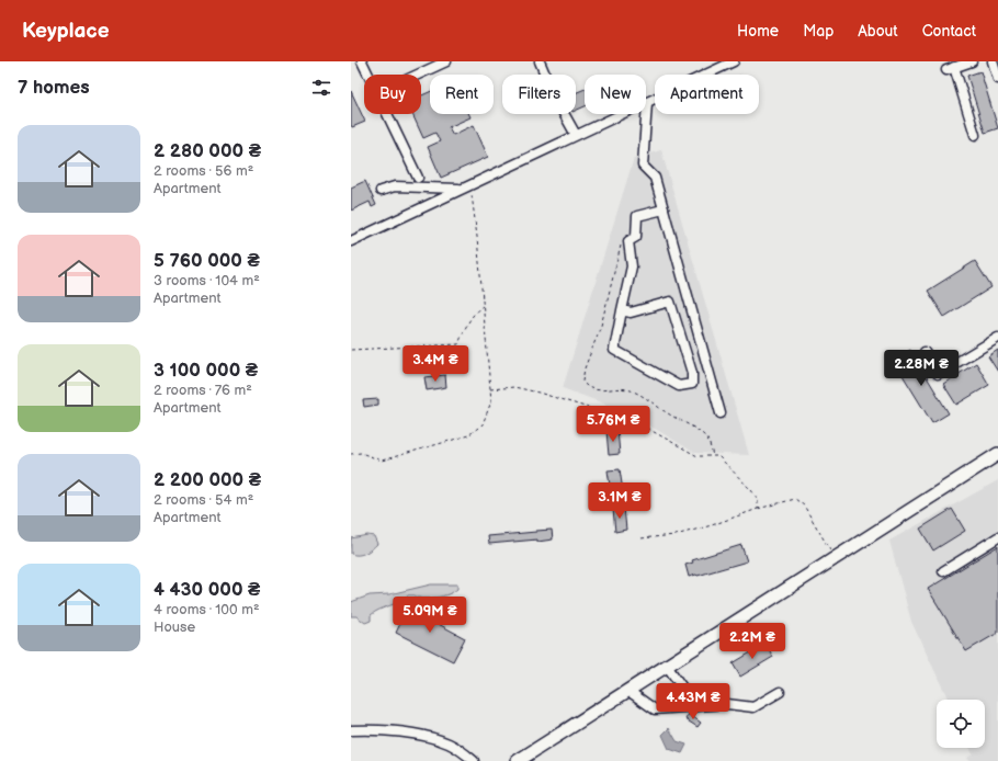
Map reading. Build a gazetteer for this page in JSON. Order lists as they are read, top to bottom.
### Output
{
  "page": {
    "header": "Keyplace",
    "nav": [
      "Home",
      "Map",
      "About",
      "Contact"
    ],
    "heading": "7 homes",
    "chip": [
      "Buy",
      "Rent",
      "Filters",
      "New",
      "Apartment"
    ],
    "list": [
      {
        "name": "2 280 000 ₴",
        "note": "2 rooms · 56 m² · Apartment"
      },
      {
        "name": "5 760 000 ₴",
        "note": "3 rooms · 104 m² · Apartment"
      },
      {
        "name": "3 100 000 ₴",
        "note": "2 rooms · 76 m² · Apartment"
      },
      {
        "name": "2 200 000 ₴",
        "note": "2 rooms · 54 m² · Apartment"
      },
      {
        "name": "4 430 000 ₴",
        "note": "4 rooms · 100 m² · House"
      }
    ],
    "price": [
      "3.4M ₴",
      "2.28M ₴",
      "5.76M ₴",
      "3.1M ₴",
      "5.09M ₴",
      "2.2M ₴",
      "4.43M ₴"
    ]
  }
}
